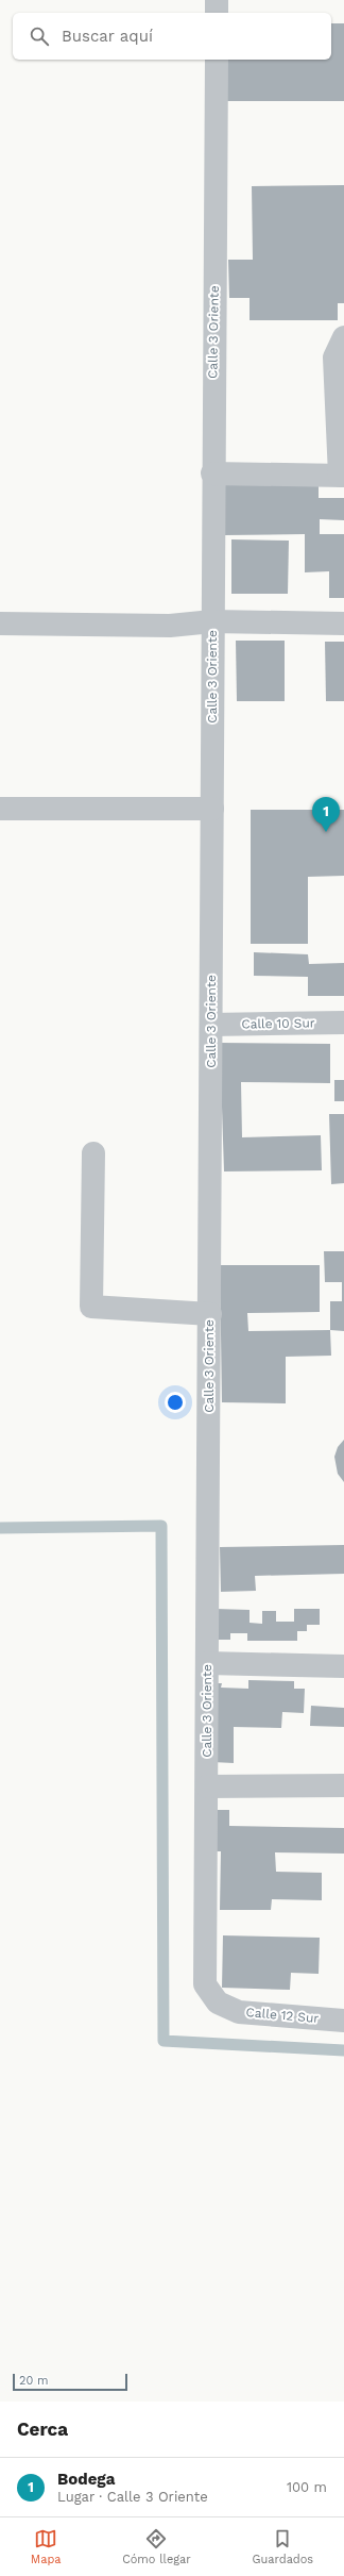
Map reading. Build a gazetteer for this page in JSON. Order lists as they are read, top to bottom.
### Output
{
  "streets": {
    "street": ["Calle 3 Oriente", "Calle 10 Sur", "Calle 12 Sur"]
  },
  "crossings": [
    ["Calle 3 Oriente", "Calle 10 Sur"],
    ["Calle 3 Oriente", "Calle 12 Sur"]
  ],
  "scale_bar": "20 m",
  "page": {
    "search": "Buscar aquí",
    "pins": "1",
    "scale": "20 m",
    "heading": "Cerca",
    "list": [
      {
        "mark": "1",
        "name": "Bodega",
        "note": "Lugar · Calle 3 Oriente",
        "value": "100 m"
      }
    ],
    "nav": ["Mapa", "Cómo llegar", "Guardados"]
  }
}
